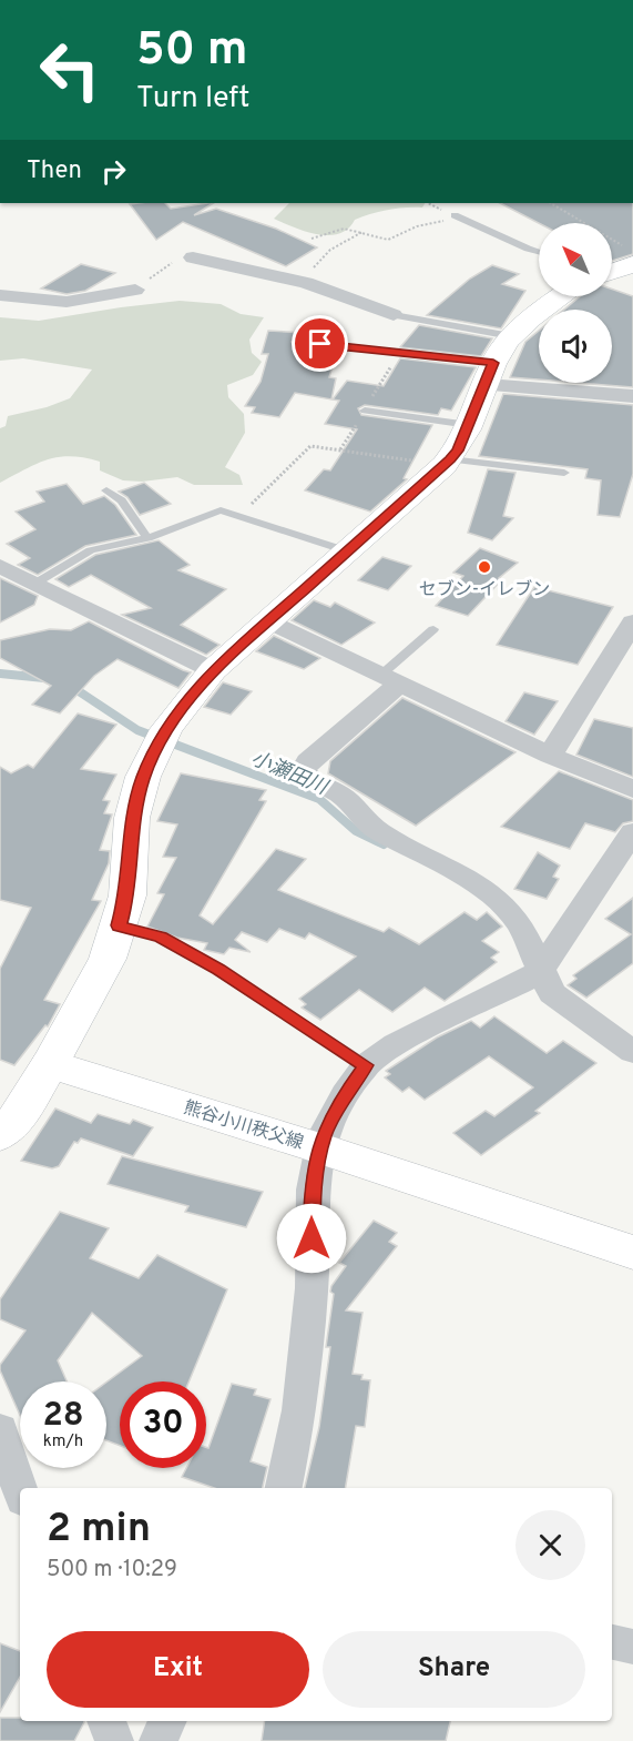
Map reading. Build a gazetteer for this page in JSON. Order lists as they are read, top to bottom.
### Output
{
  "streets": {
    "street": ["熊谷小川秩父線"]
  },
  "water": ["小瀬田川"],
  "places": ["セブン-イレブン"],
  "north": "top left",
  "page": {
    "turn": ["50 m", "Turn left"],
    "then": "Then",
    "speed": "28 km/h",
    "limit": "30",
    "heading": ["2 min", "500 m · 10:29"],
    "buttons": ["Exit", "Share"]
  }
}
